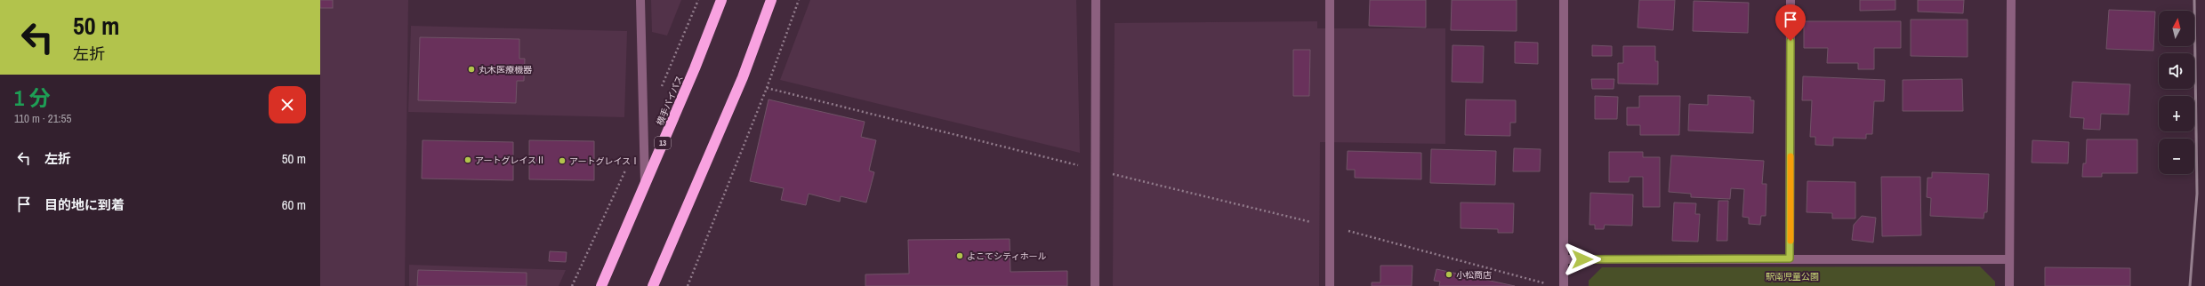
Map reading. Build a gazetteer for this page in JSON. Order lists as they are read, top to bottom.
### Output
{
  "streets": {
    "highway": ["横手バイパス", "13"]
  },
  "parks": ["駅南児童公園"],
  "places": [
    "丸木医療機器",
    "アートグレイスⅡ",
    "アートグレイスⅠ",
    "よこてシティホール",
    "小松商店"
  ],
  "north": "top",
  "page": {
    "turn": ["50 m", "左折"],
    "map_buttons": ["+", "−"],
    "heading": ["1 分", "110 m · 21:55"],
    "list": [
      {
        "name": "左折",
        "value": "50 m"
      },
      {
        "name": "目的地に到着",
        "value": "60 m"
      }
    ]
  }
}
